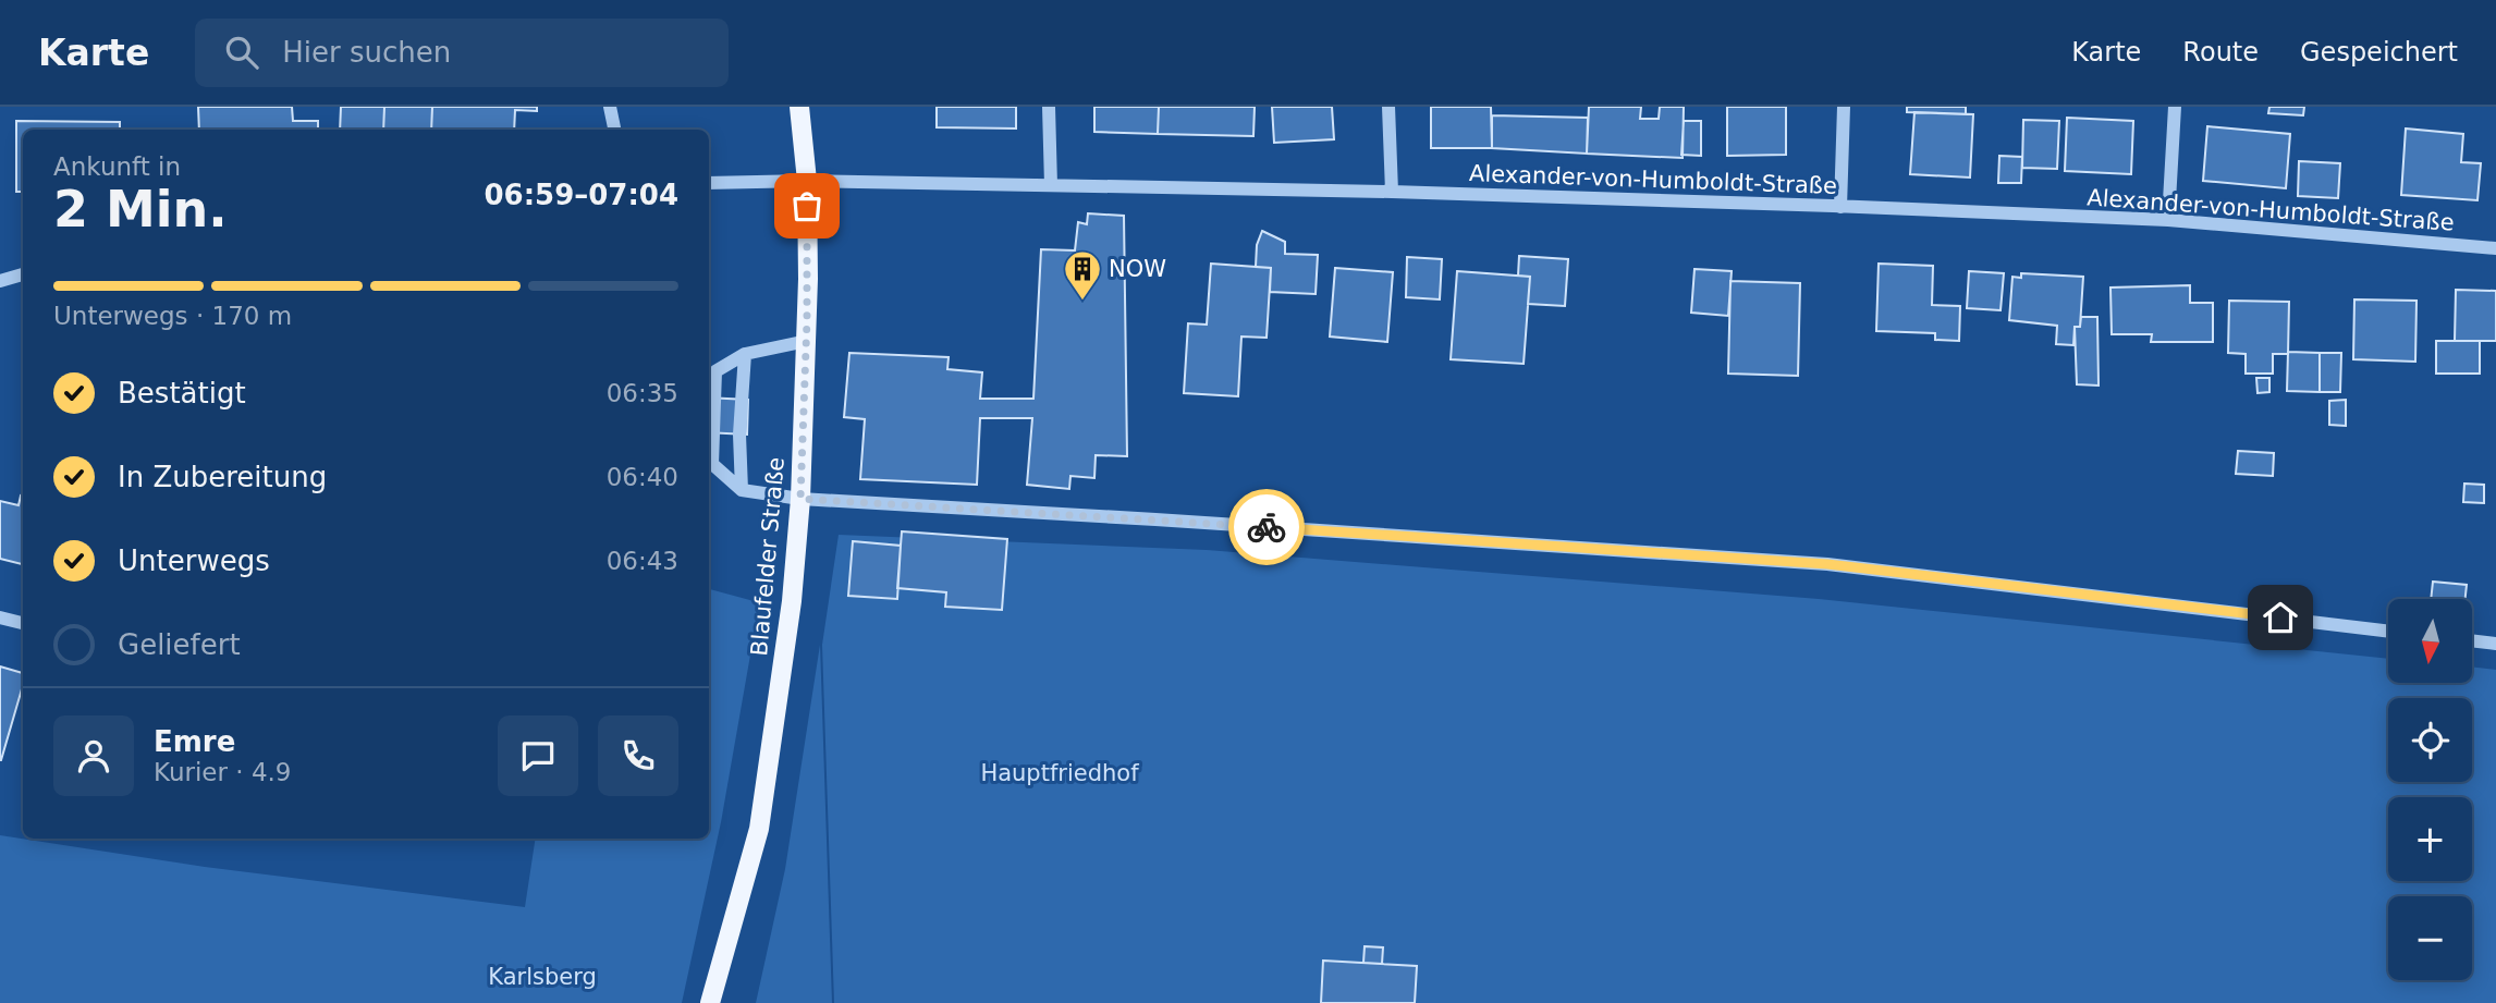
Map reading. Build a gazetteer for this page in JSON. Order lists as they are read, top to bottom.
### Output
{
  "streets": {
    "main road": ["Blaufelder Straße"],
    "street": ["Alexander-von-Humboldt-Straße"]
  },
  "crossings": [
    ["Alexander-von-Humboldt-Straße", "Blaufelder Straße"]
  ],
  "parks": ["Hauptfriedhof", "Karlsberg"],
  "places": {
    "building": ["NOW"]
  },
  "north": "bottom",
  "page": {
    "header": "Karte",
    "search": "Hier suchen",
    "nav": ["Karte", "Route", "Gespeichert"],
    "heading": ["2 Min.", "Ankunft in", "06:59–07:04"],
    "panel": ["Emre", "Kurier · 4.9"],
    "bar": "Unterwegs · 170 m",
    "list": [
      ["Bestätigt", "06:35"],
      ["In Zubereitung", "06:40"],
      ["Unterwegs", "06:43"],
      "Geliefert"
    ],
    "map_buttons": ["+", "−"]
  }
}
